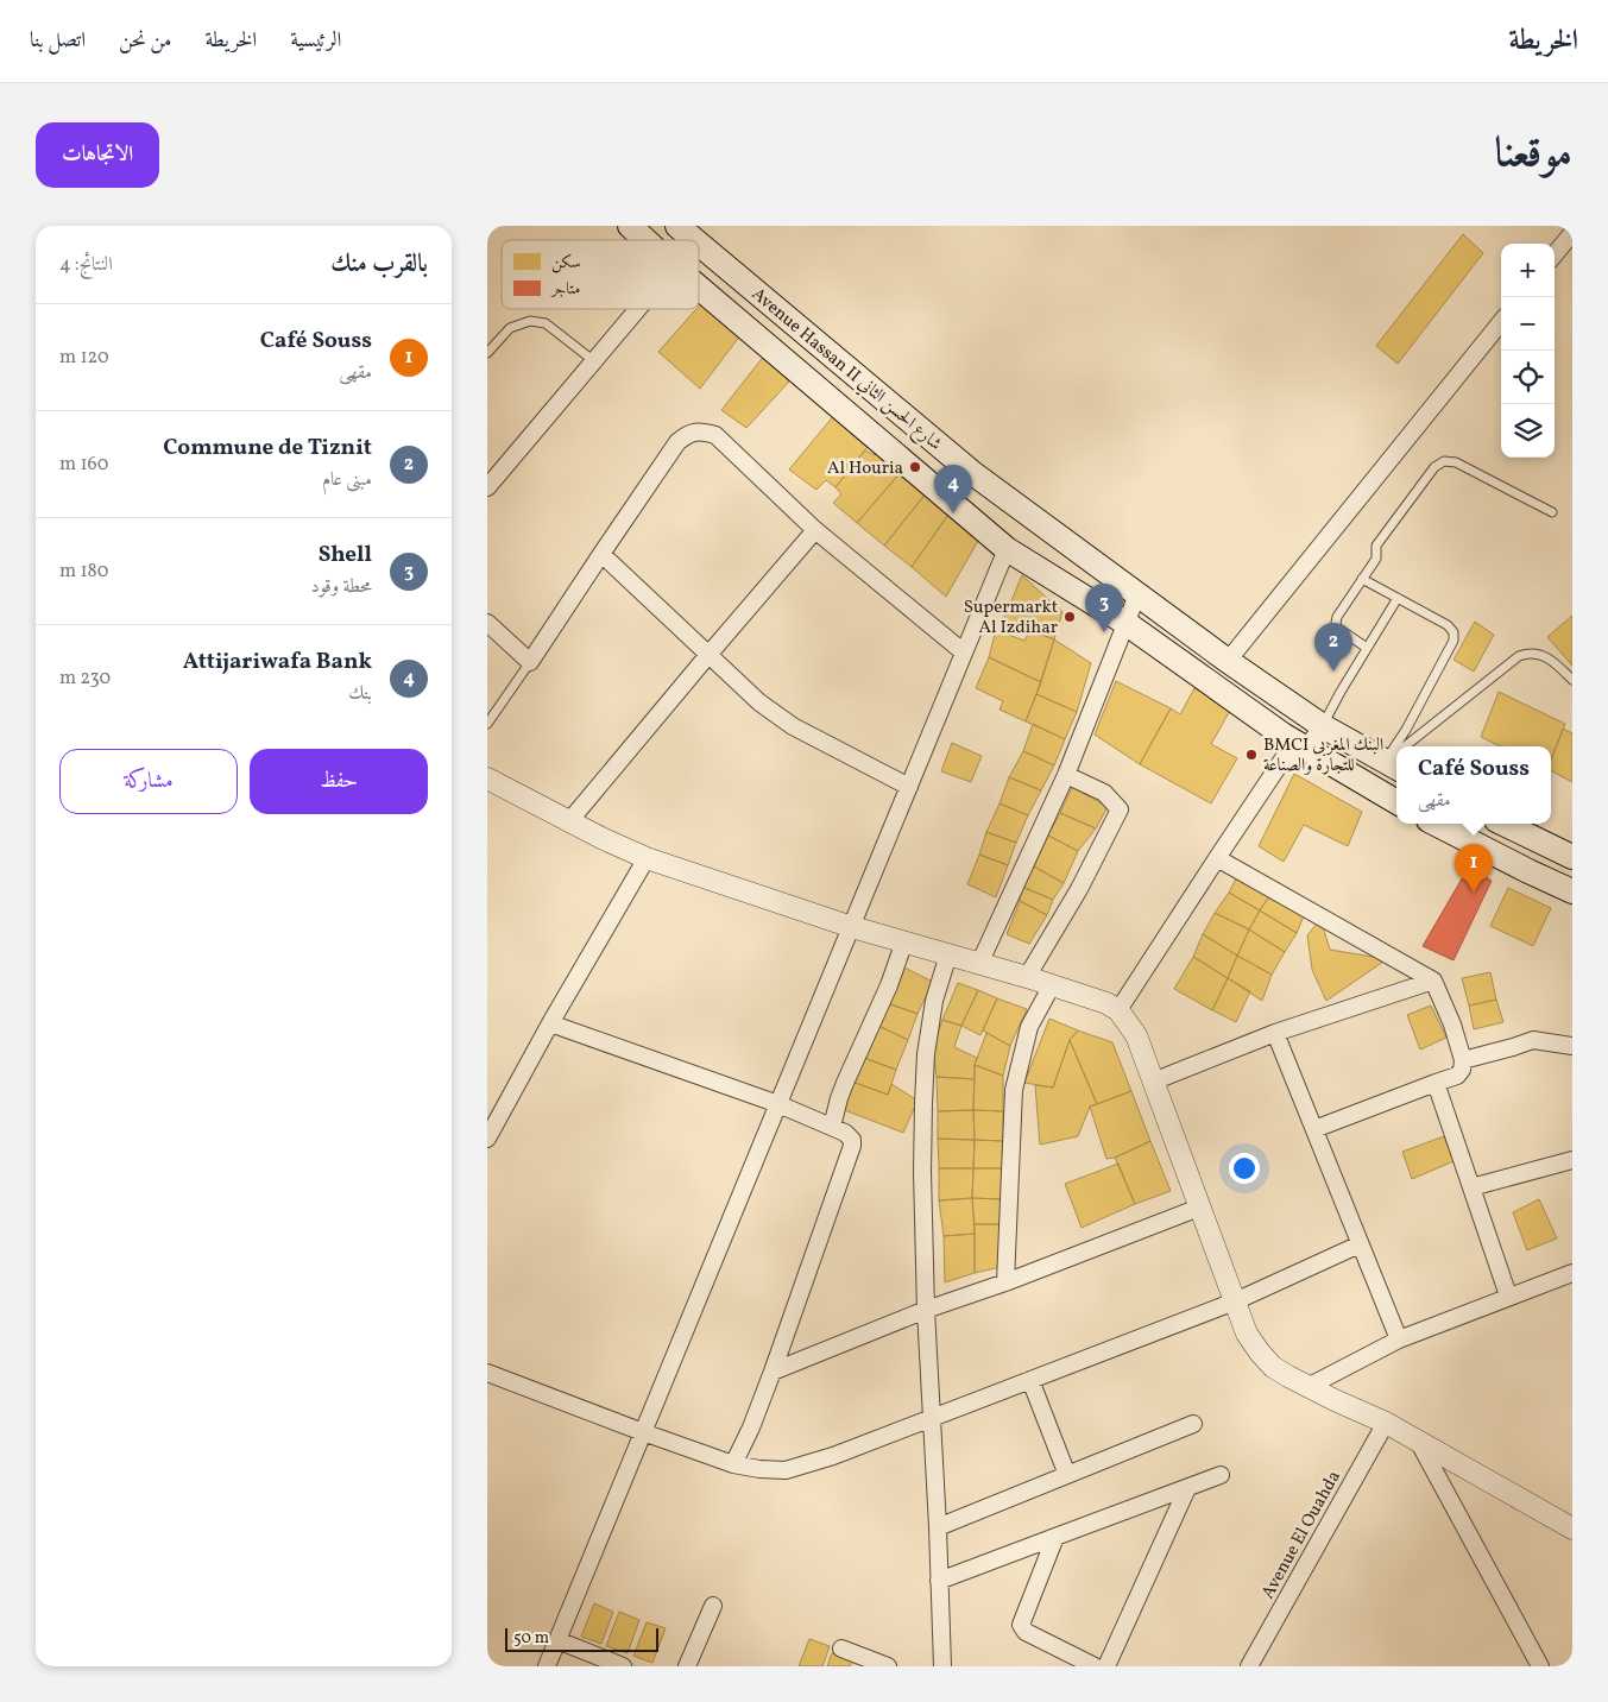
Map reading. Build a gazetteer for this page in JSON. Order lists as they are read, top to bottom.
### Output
{
  "streets": {
    "main road": ["Avenue Hassan II شارع الحسن الثاني"],
    "street": ["Avenue El Ouahda"]
  },
  "places": ["Al Houria", "Supermarkt Al Izdihar", "BMCI البنك المغربي للتجارة والصناعة"],
  "legend": ["سكن", "متاجر"],
  "scale_bar": "50 m",
  "page": {
    "header": "الخريطة",
    "nav": [
      "الرئيسية",
      "الخريطة",
      "من نحن",
      "اتصل بنا"
    ],
    "title": "موقعنا",
    "buttons": [
      "الاتجاهات",
      ["حفظ", "مشاركة"]
    ],
    "heading": ["بالقرب منك", "النتائج: 4"],
    "map_buttons": ["+", "−"],
    "list": [
      {
        "mark": "1",
        "name": "Café Souss",
        "note": "مقهى",
        "value": "120 m"
      },
      {
        "mark": "2",
        "name": "Commune de Tiznit",
        "note": "مبنى عام",
        "value": "160 m"
      },
      {
        "mark": "3",
        "name": "Shell",
        "note": "محطة وقود",
        "value": "180 m"
      },
      {
        "mark": "4",
        "name": "Attijariwafa Bank",
        "note": "بنك",
        "value": "230 m"
      }
    ],
    "pins": [
      "4",
      "3",
      "2",
      "1"
    ],
    "popup": ["Café Souss", "مقهى"],
    "scale": "50 m"
  }
}
